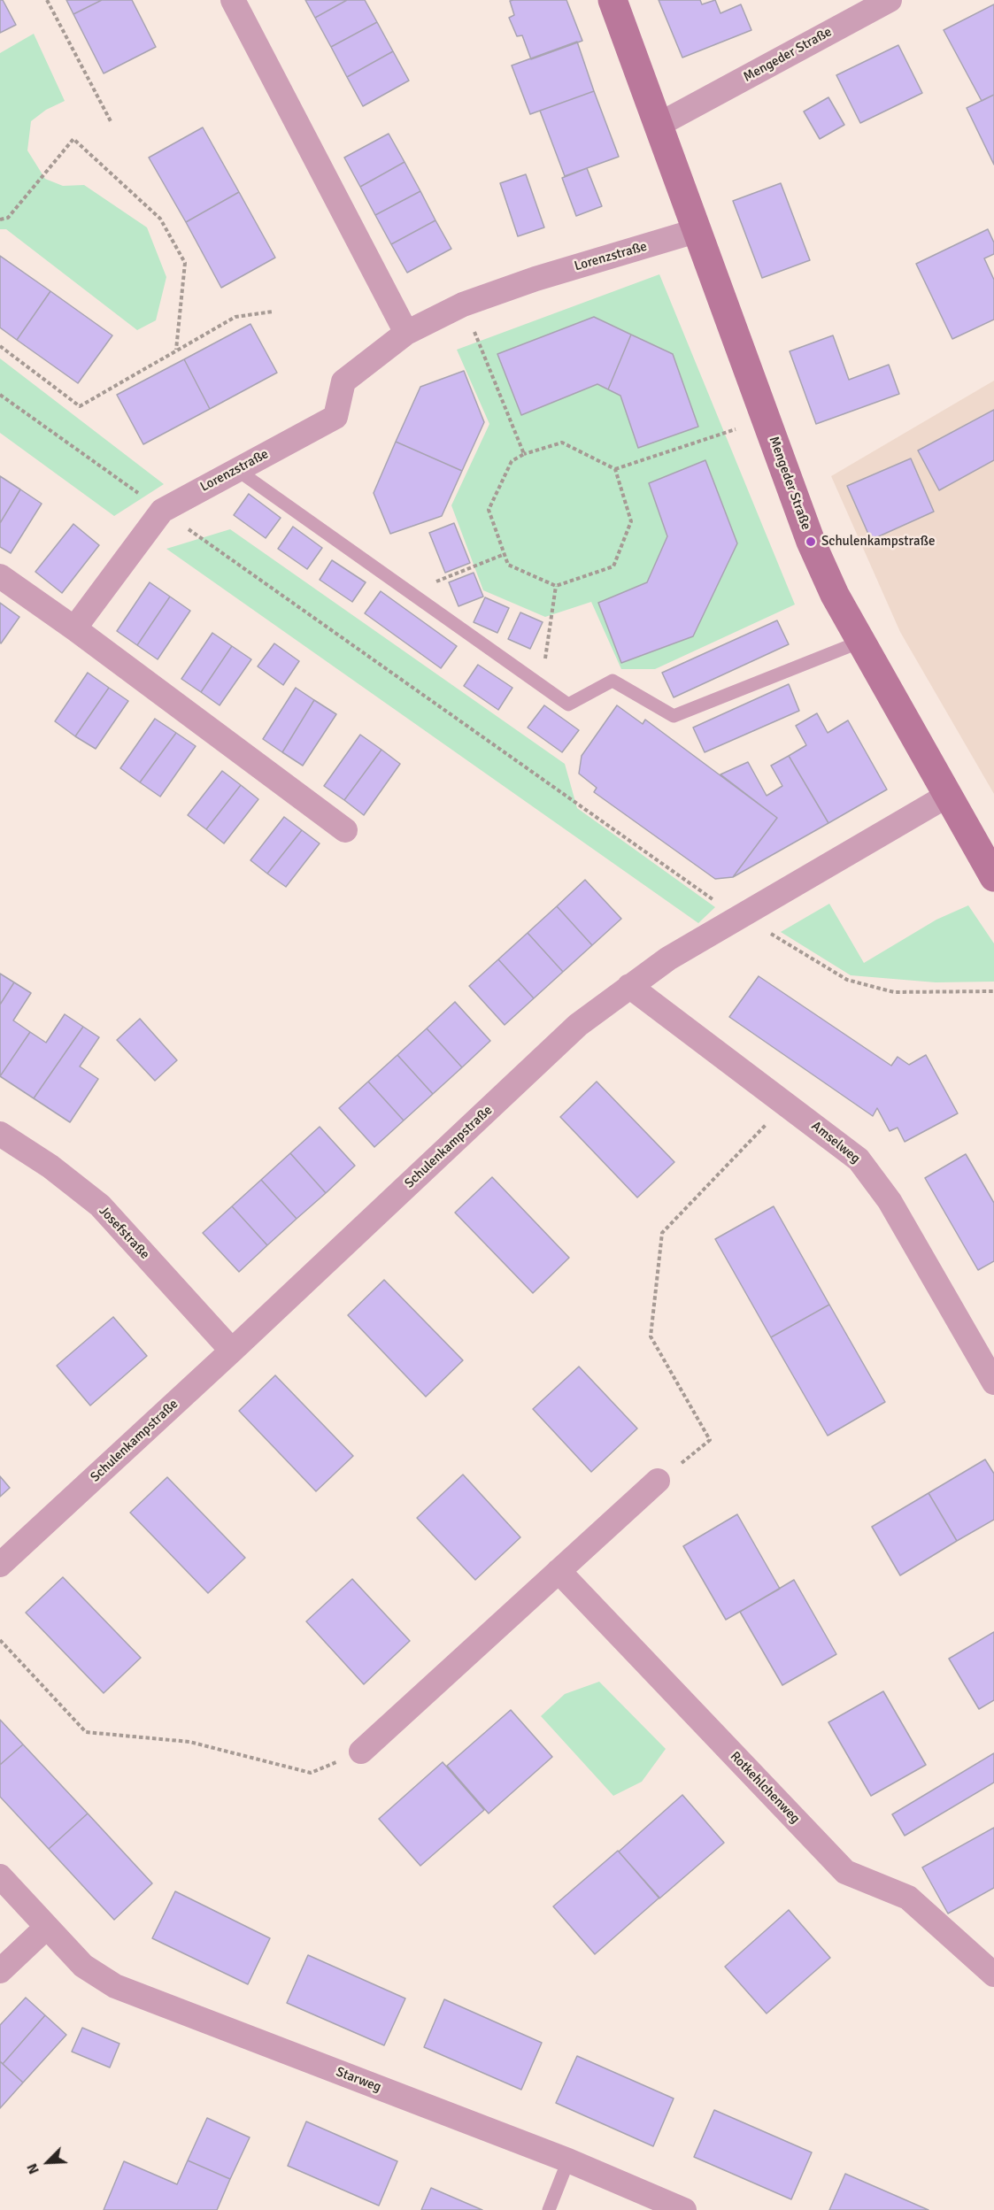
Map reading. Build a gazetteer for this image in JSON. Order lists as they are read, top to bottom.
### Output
{
  "streets": {
    "main road": ["Mengeder Straße"],
    "street": [
      "Lorenzstraße",
      "Amselweg",
      "Schulenkampstraße",
      "Josefstraße",
      "Rotkehlchenweg",
      "Starweg"
    ]
  },
  "crossings": [
    ["Mengeder Straße", "Lorenzstraße"],
    ["Mengeder Straße", "Schulenkampstraße"],
    ["Amselweg", "Schulenkampstraße"],
    ["Schulenkampstraße", "Josefstraße"]
  ],
  "places": ["Schulenkampstraße"],
  "north": "bottom left"
}
